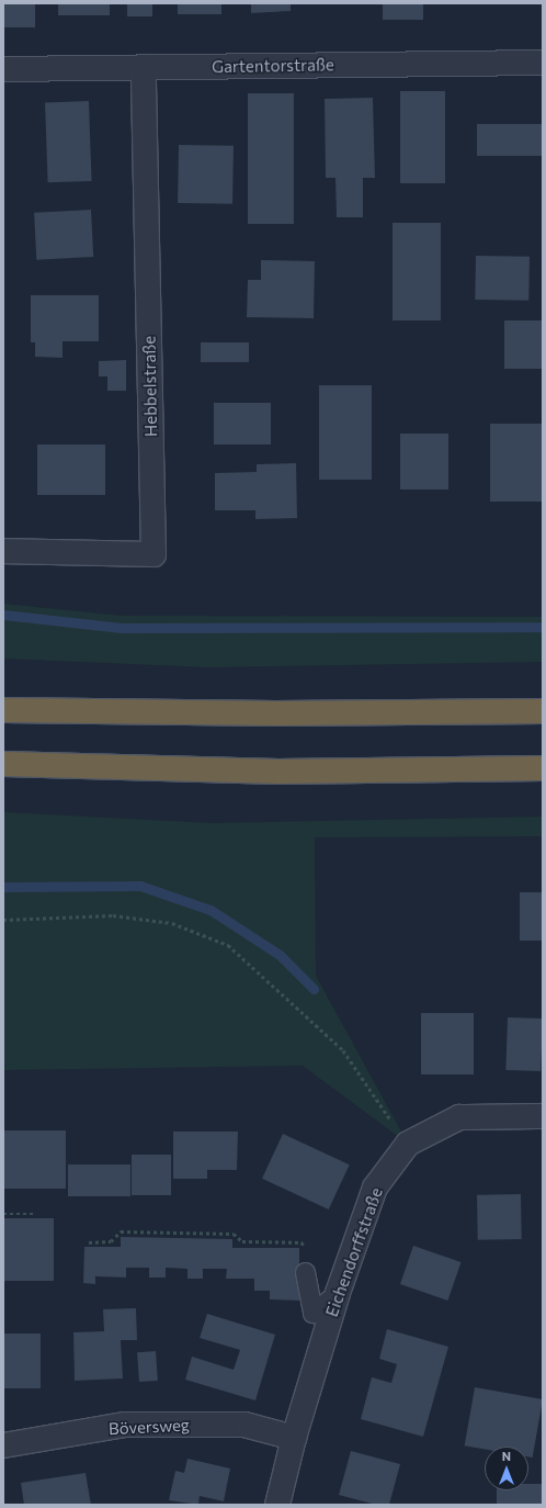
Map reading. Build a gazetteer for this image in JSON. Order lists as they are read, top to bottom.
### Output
{
  "streets": {
    "street": [
      "Gartentorstraße",
      "Hebbelstraße",
      "Eichendorffstraße",
      "Böversweg"
    ]
  },
  "crossings": [
    ["Gartentorstraße", "Hebbelstraße"],
    ["Eichendorffstraße", "Böversweg"]
  ],
  "north": "top"
}
